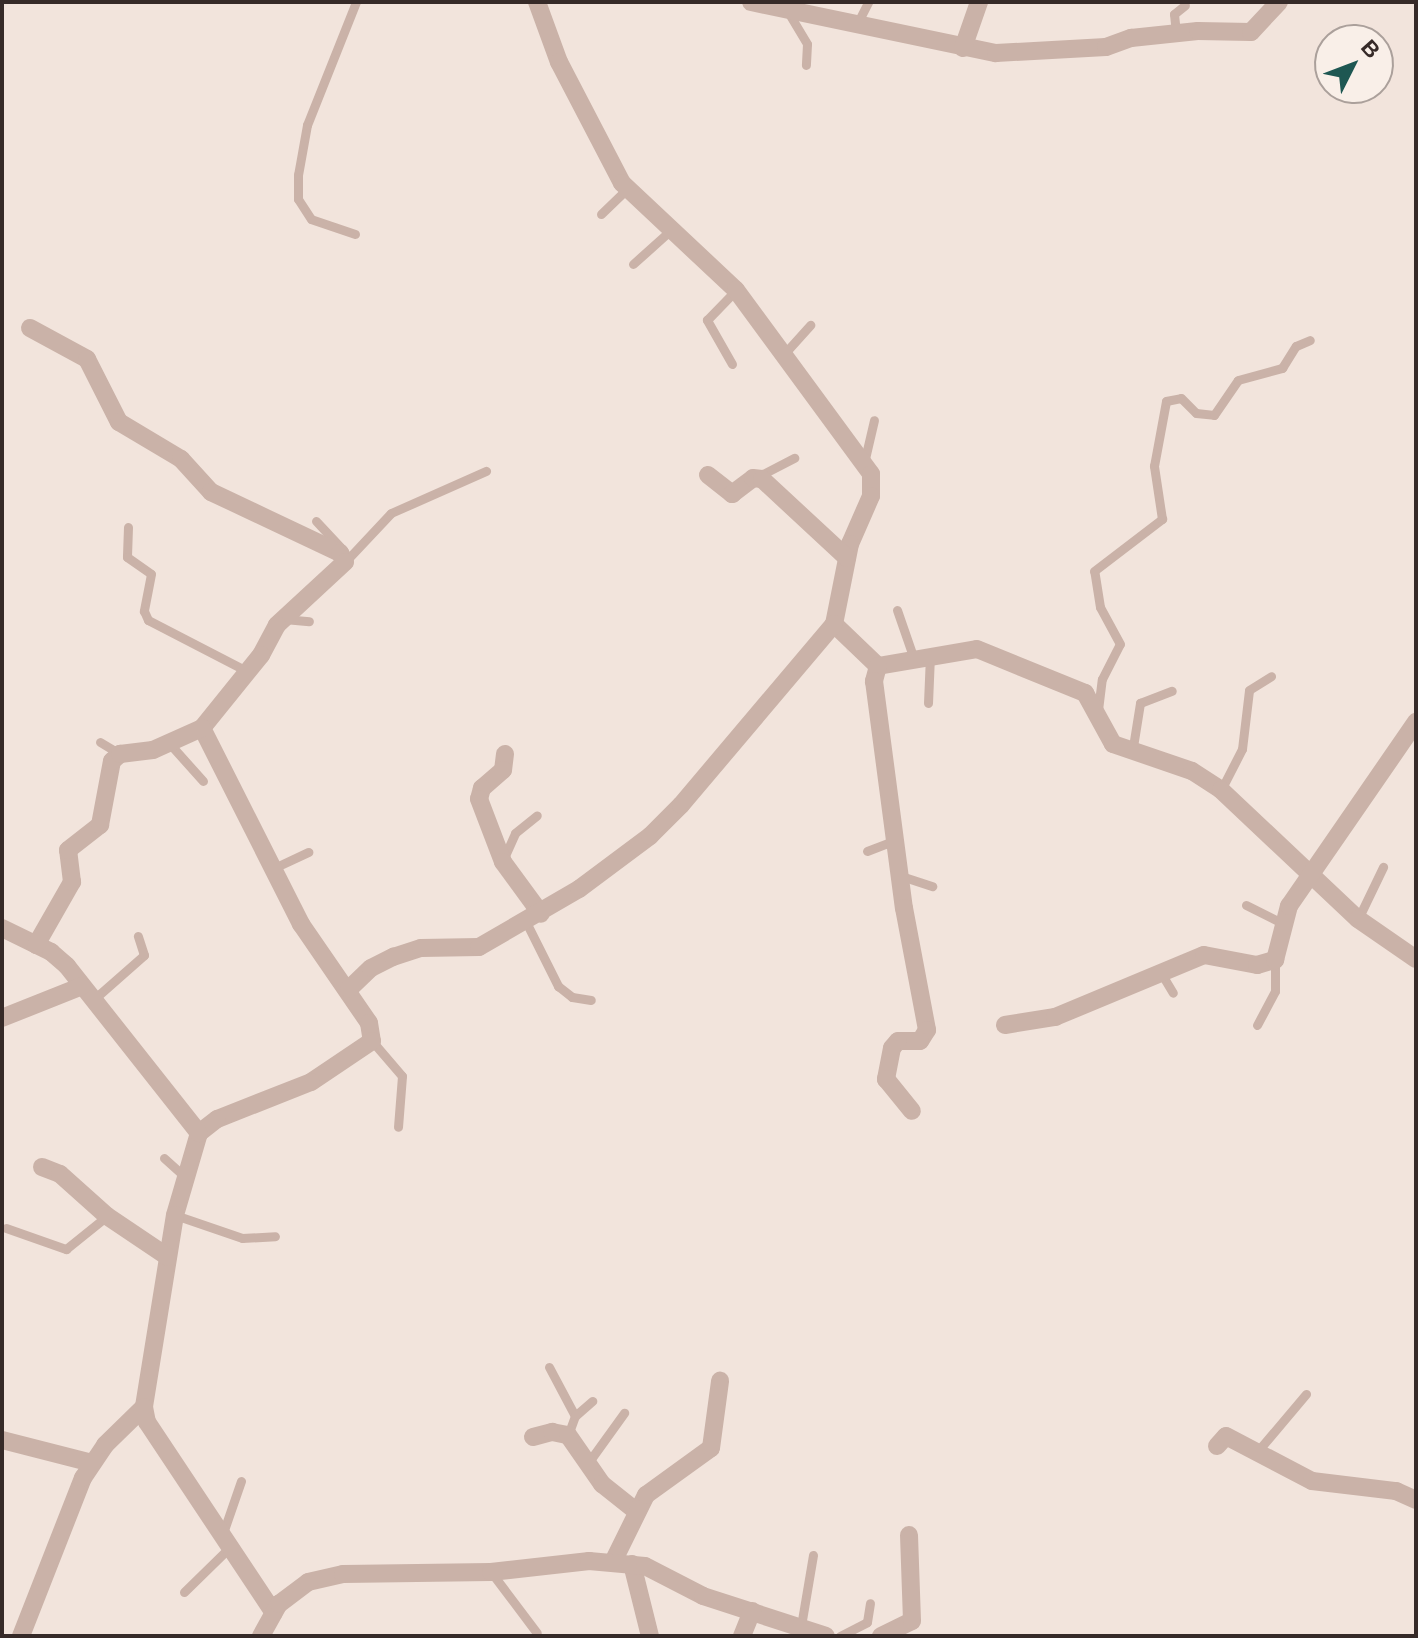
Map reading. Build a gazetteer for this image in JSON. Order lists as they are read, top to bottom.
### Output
{
  "north": "top right"
}
